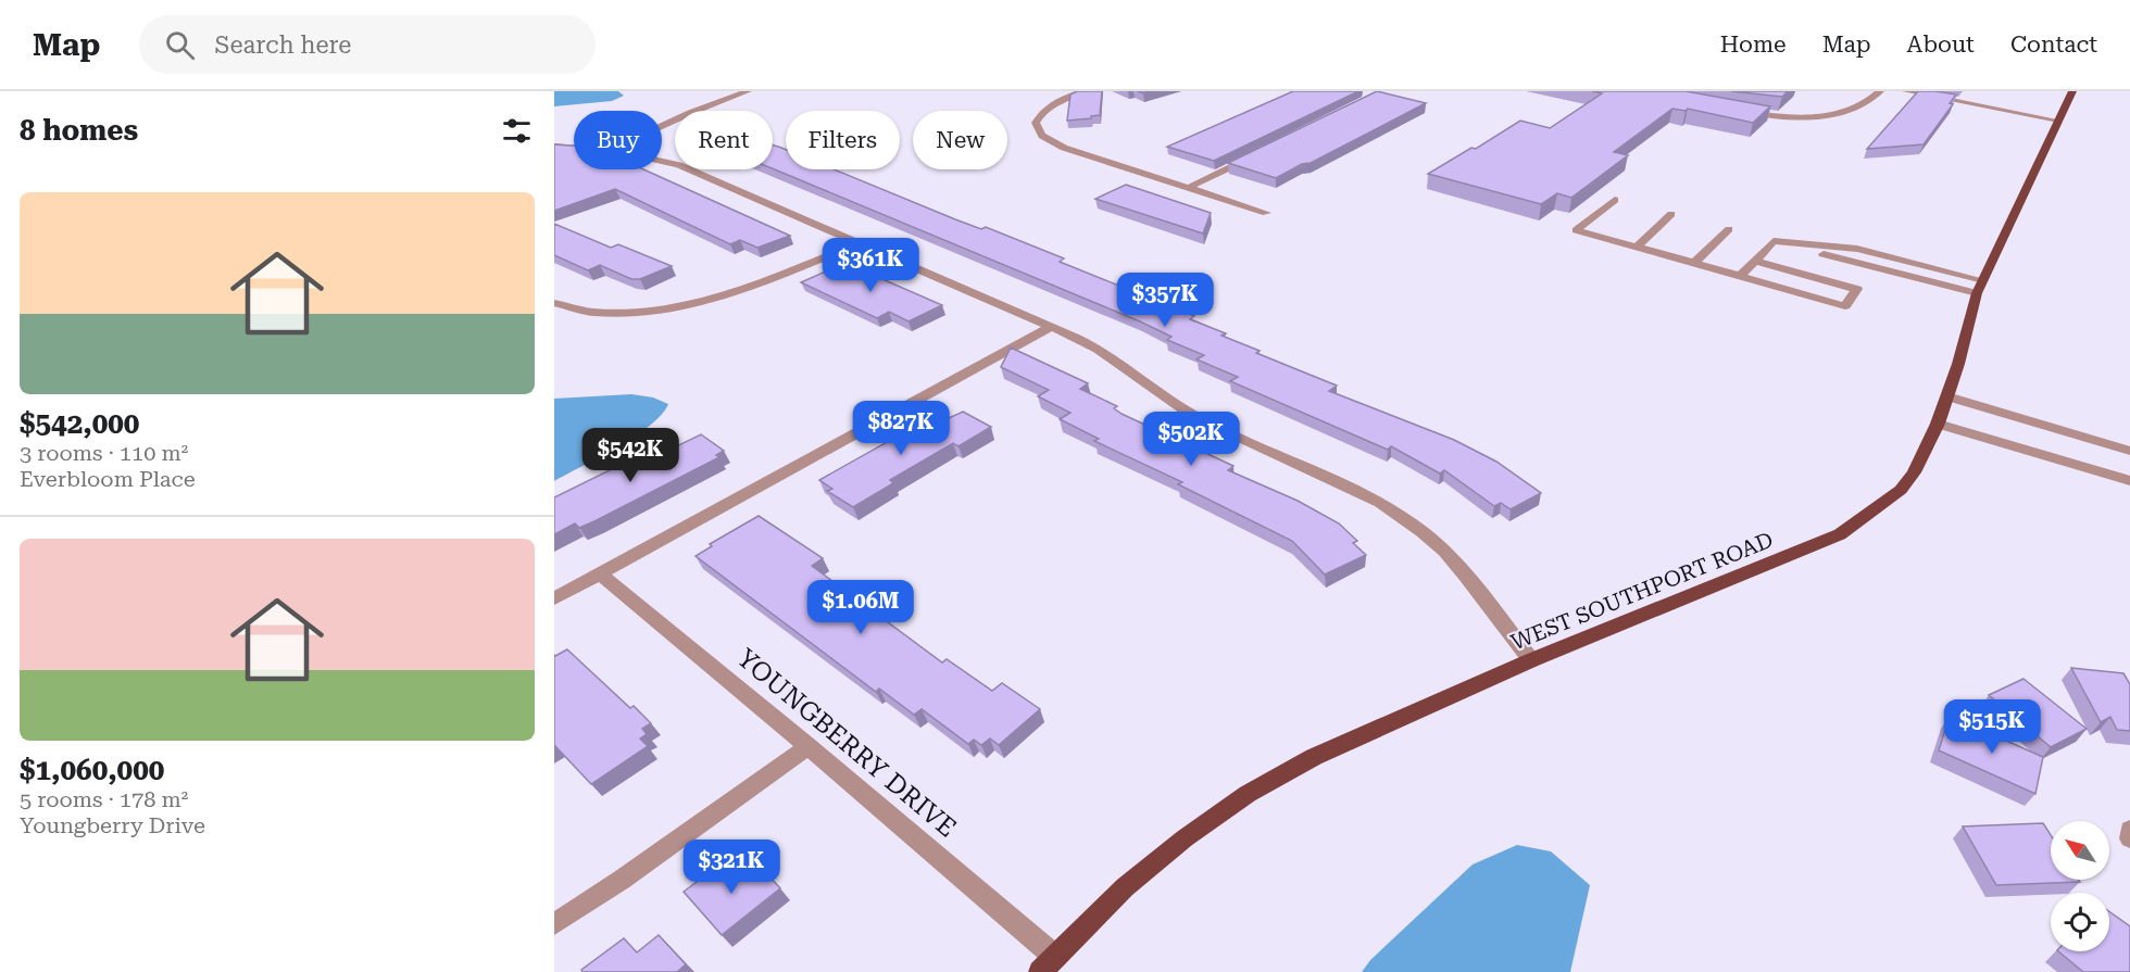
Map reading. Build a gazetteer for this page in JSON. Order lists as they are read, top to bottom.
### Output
{
  "streets": {
    "main road": ["WEST SOUTHPORT ROAD"],
    "street": ["YOUNGBERRY DRIVE"]
  },
  "crossings": [
    ["WEST SOUTHPORT ROAD", "YOUNGBERRY DRIVE"]
  ],
  "north": "top left",
  "page": {
    "header": "Map",
    "search": "Search here",
    "nav": [
      "Home",
      "Map",
      "About",
      "Contact"
    ],
    "heading": "8 homes",
    "chip": [
      "Buy",
      "Rent",
      "Filters",
      "New"
    ],
    "list": [
      {
        "name": "$542,000",
        "note": "3 rooms · 110 m² · Everbloom Place"
      },
      {
        "name": "$1,060,000",
        "note": "5 rooms · 178 m² · Youngberry Drive"
      }
    ],
    "price": [
      "$361K",
      "$357K",
      "$827K",
      "$502K",
      "$542K",
      "$1.06M",
      "$515K",
      "$321K"
    ]
  }
}
